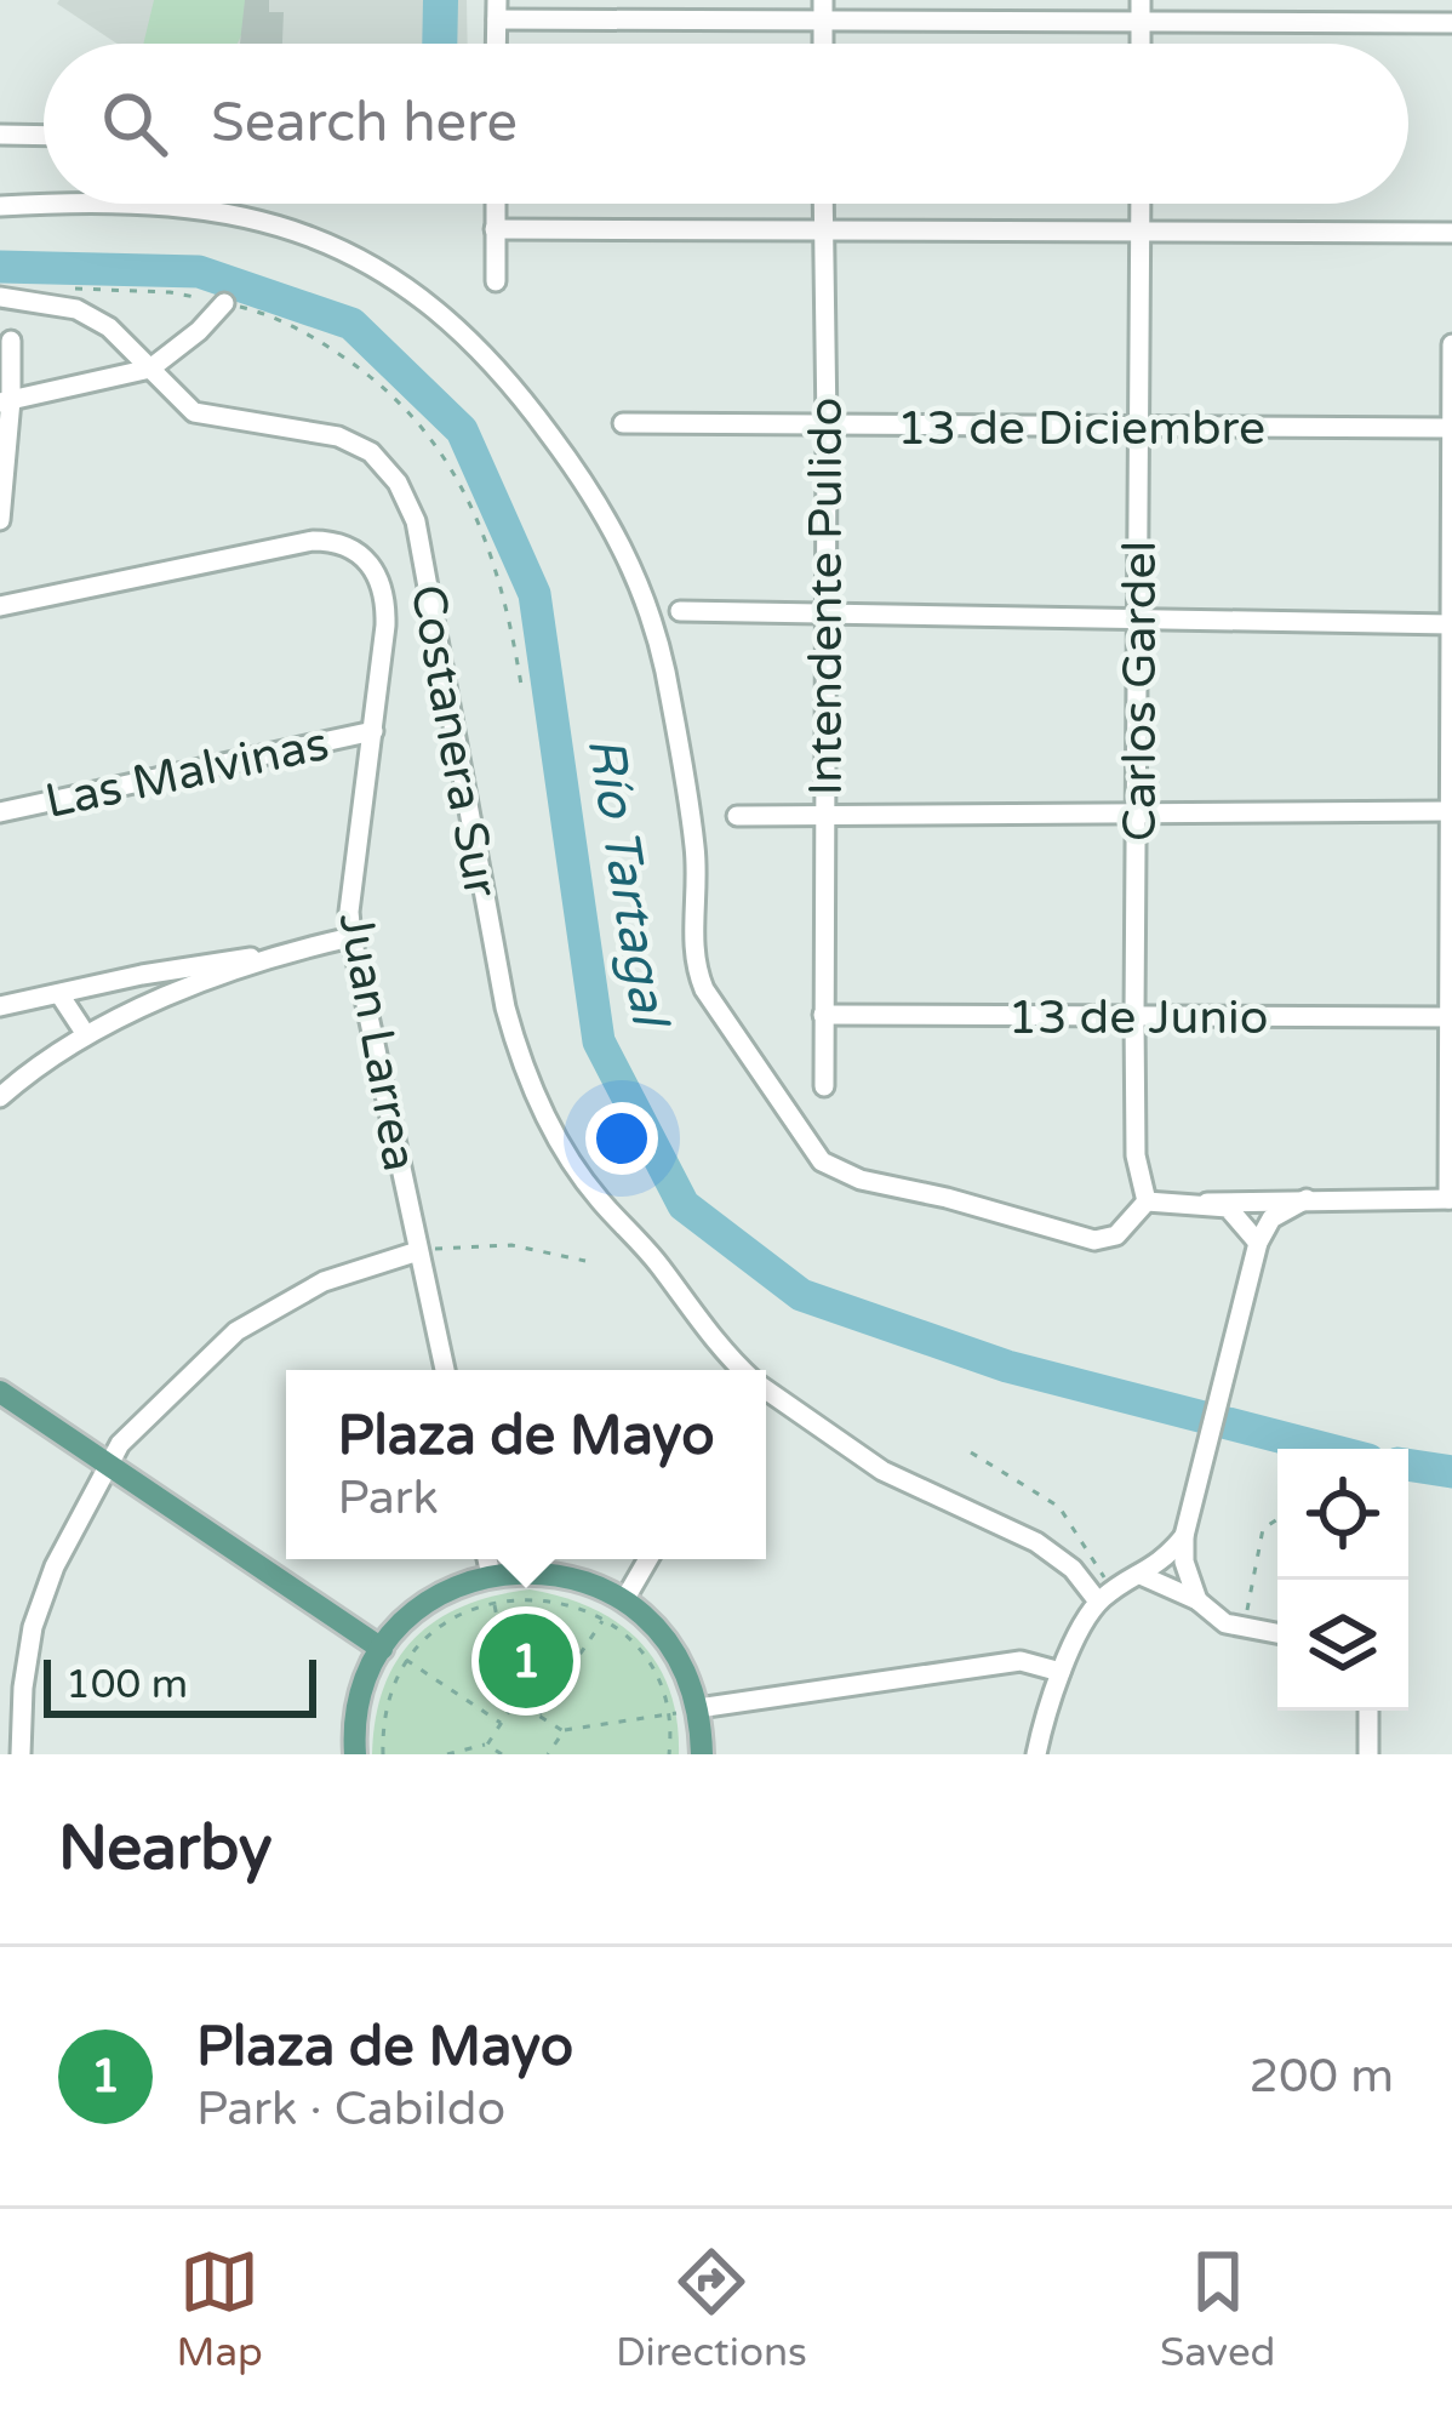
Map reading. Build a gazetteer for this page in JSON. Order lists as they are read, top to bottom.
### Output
{
  "streets": {
    "street": [
      "13 de Diciembre",
      "Intendente Pulido",
      "Carlos Gardel",
      "Costanera Sur",
      "Las Malvinas",
      "13 de Junio",
      "Juan Larrea"
    ]
  },
  "crossings": [
    ["13 de Diciembre", "Intendente Pulido"],
    ["13 de Diciembre", "Carlos Gardel"],
    ["Intendente Pulido", "13 de Junio"],
    ["Carlos Gardel", "13 de Junio"],
    ["Las Malvinas", "Juan Larrea"]
  ],
  "water": ["Río Tartagal"],
  "scale_bar": "100 m",
  "page": {
    "search": "Search here",
    "popup": ["Plaza de Mayo", "Park"],
    "pins": "1",
    "scale": "100 m",
    "heading": "Nearby",
    "list": [
      {
        "mark": "1",
        "name": "Plaza de Mayo",
        "note": "Park · Cabildo",
        "value": "200 m"
      }
    ],
    "nav": ["Map", "Directions", "Saved"]
  }
}
